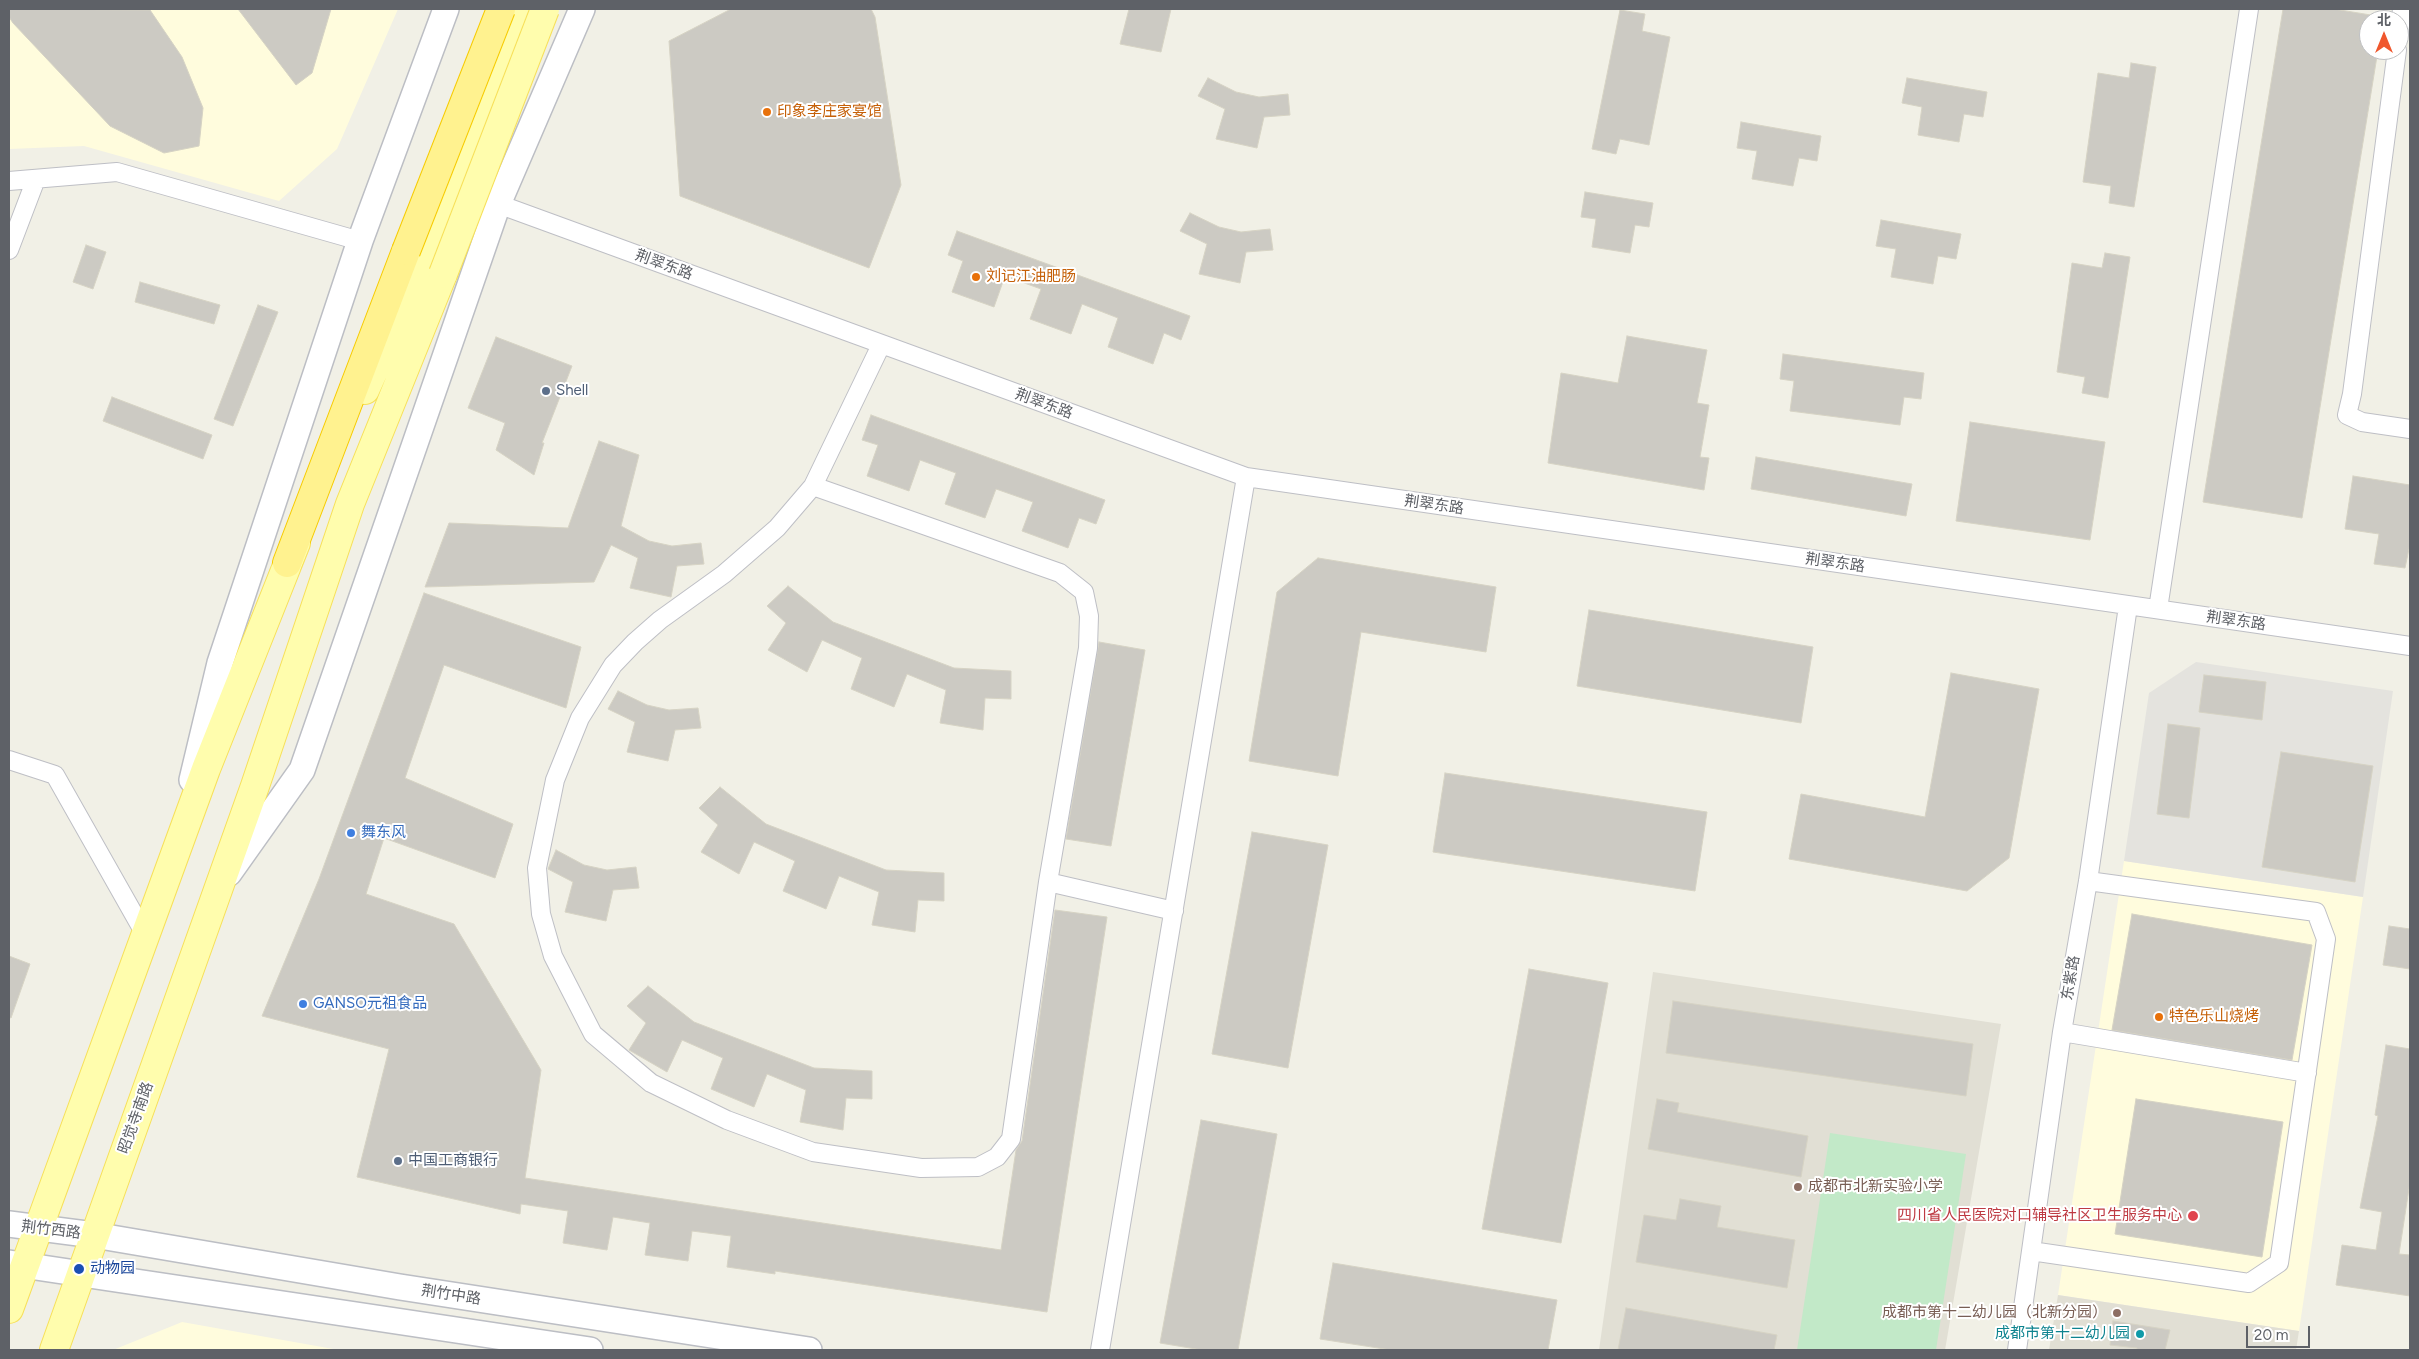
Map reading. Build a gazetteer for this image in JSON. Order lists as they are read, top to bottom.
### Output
{
  "streets": {
    "main road": ["昭觉寺南路"],
    "street": [
      "荆翠东路",
      "东紫路",
      "荆竹西路",
      "荆竹中路"
    ]
  },
  "crossings": [
    ["荆翠东路", "东紫路"],
    ["昭觉寺南路", "荆竹西路"],
    ["昭觉寺南路", "荆竹中路"],
    ["荆竹西路", "荆竹中路"]
  ],
  "places": [
    "印象李庄家宴馆",
    "刘记江油肥肠",
    "Shell",
    "舞东风",
    "GANSO元祖食品",
    "特色乐山烧烤",
    "中国工商银行",
    "成都市北新实验小学",
    "四川省人民医院对口辅导社区卫生服务中心",
    "动物园",
    "成都市第十二幼儿园（北新分园）",
    "成都市第十二幼儿园"
  ],
  "scale_bar": "20 m",
  "north": "top"
}
